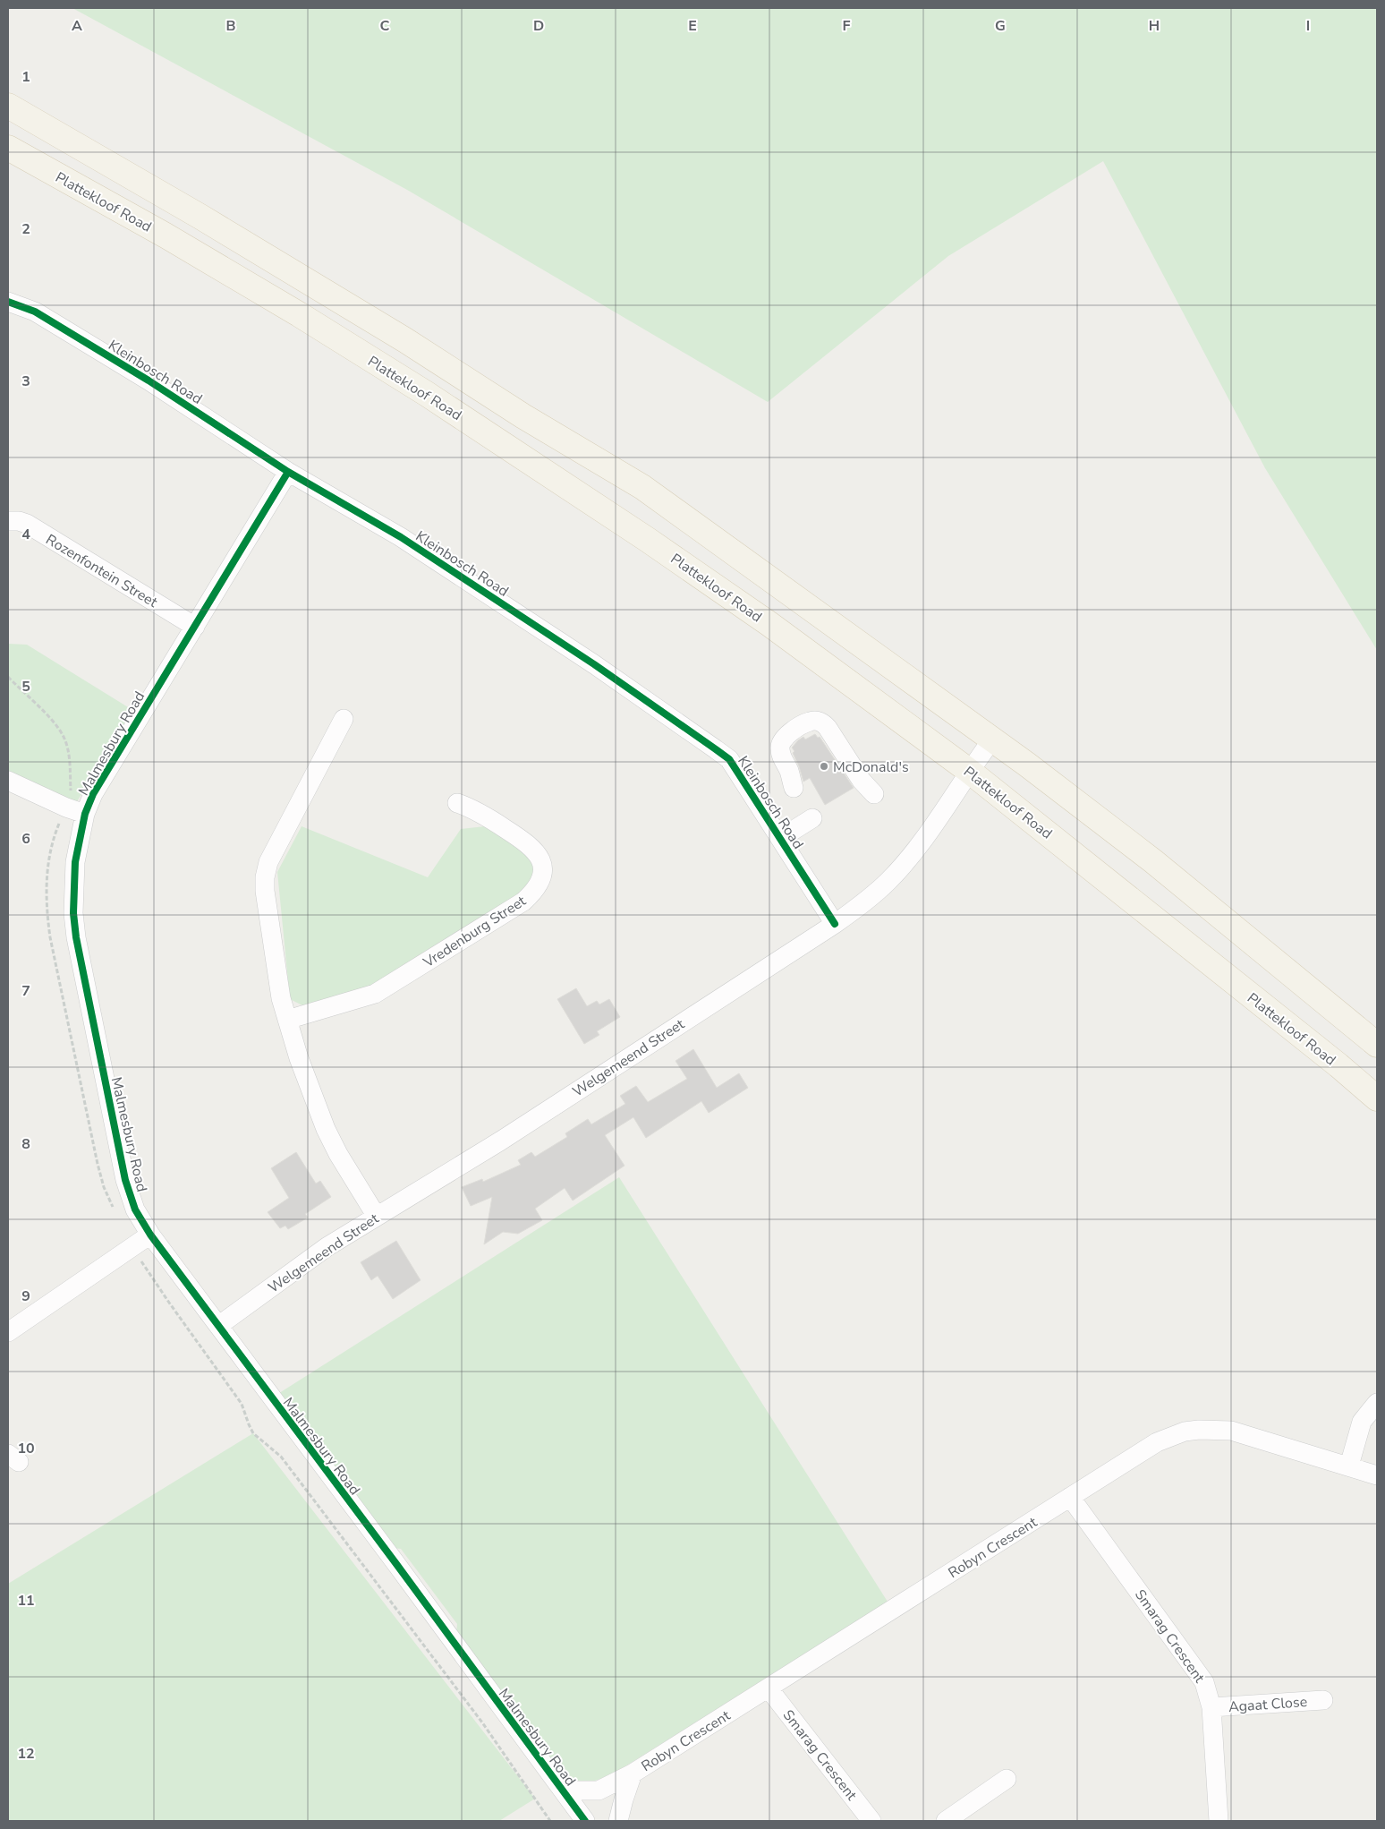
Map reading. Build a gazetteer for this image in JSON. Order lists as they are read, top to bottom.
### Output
{
  "streets": {
    "main road": ["Plattekloof Road"],
    "street": [
      "Kleinbosch Road",
      "Rozenfontein Street",
      "Malmesbury Road",
      "Vredenburg Street",
      "Welgemeend Street",
      "Robyn Crescent",
      "Smarag Crescent",
      "Agaat Close"
    ]
  },
  "crossings": [
    ["Plattekloof Road", "Welgemeend Street"],
    ["Kleinbosch Road", "Malmesbury Road"],
    ["Kleinbosch Road", "Welgemeend Street"],
    ["Rozenfontein Street", "Malmesbury Road"],
    ["Malmesbury Road", "Welgemeend Street"],
    ["Malmesbury Road", "Robyn Crescent"],
    ["Robyn Crescent", "Smarag Crescent"],
    ["Smarag Crescent", "Agaat Close"]
  ],
  "places": ["McDonald's"],
  "grid": {
    "columns": [
      "A",
      "B",
      "C",
      "D",
      "E",
      "F",
      "G",
      "H",
      "I"
    ],
    "rows": [
      "1",
      "2",
      "3",
      "4",
      "5",
      "6",
      "7",
      "8",
      "9",
      "10",
      "11",
      "12"
    ]
  }
}
